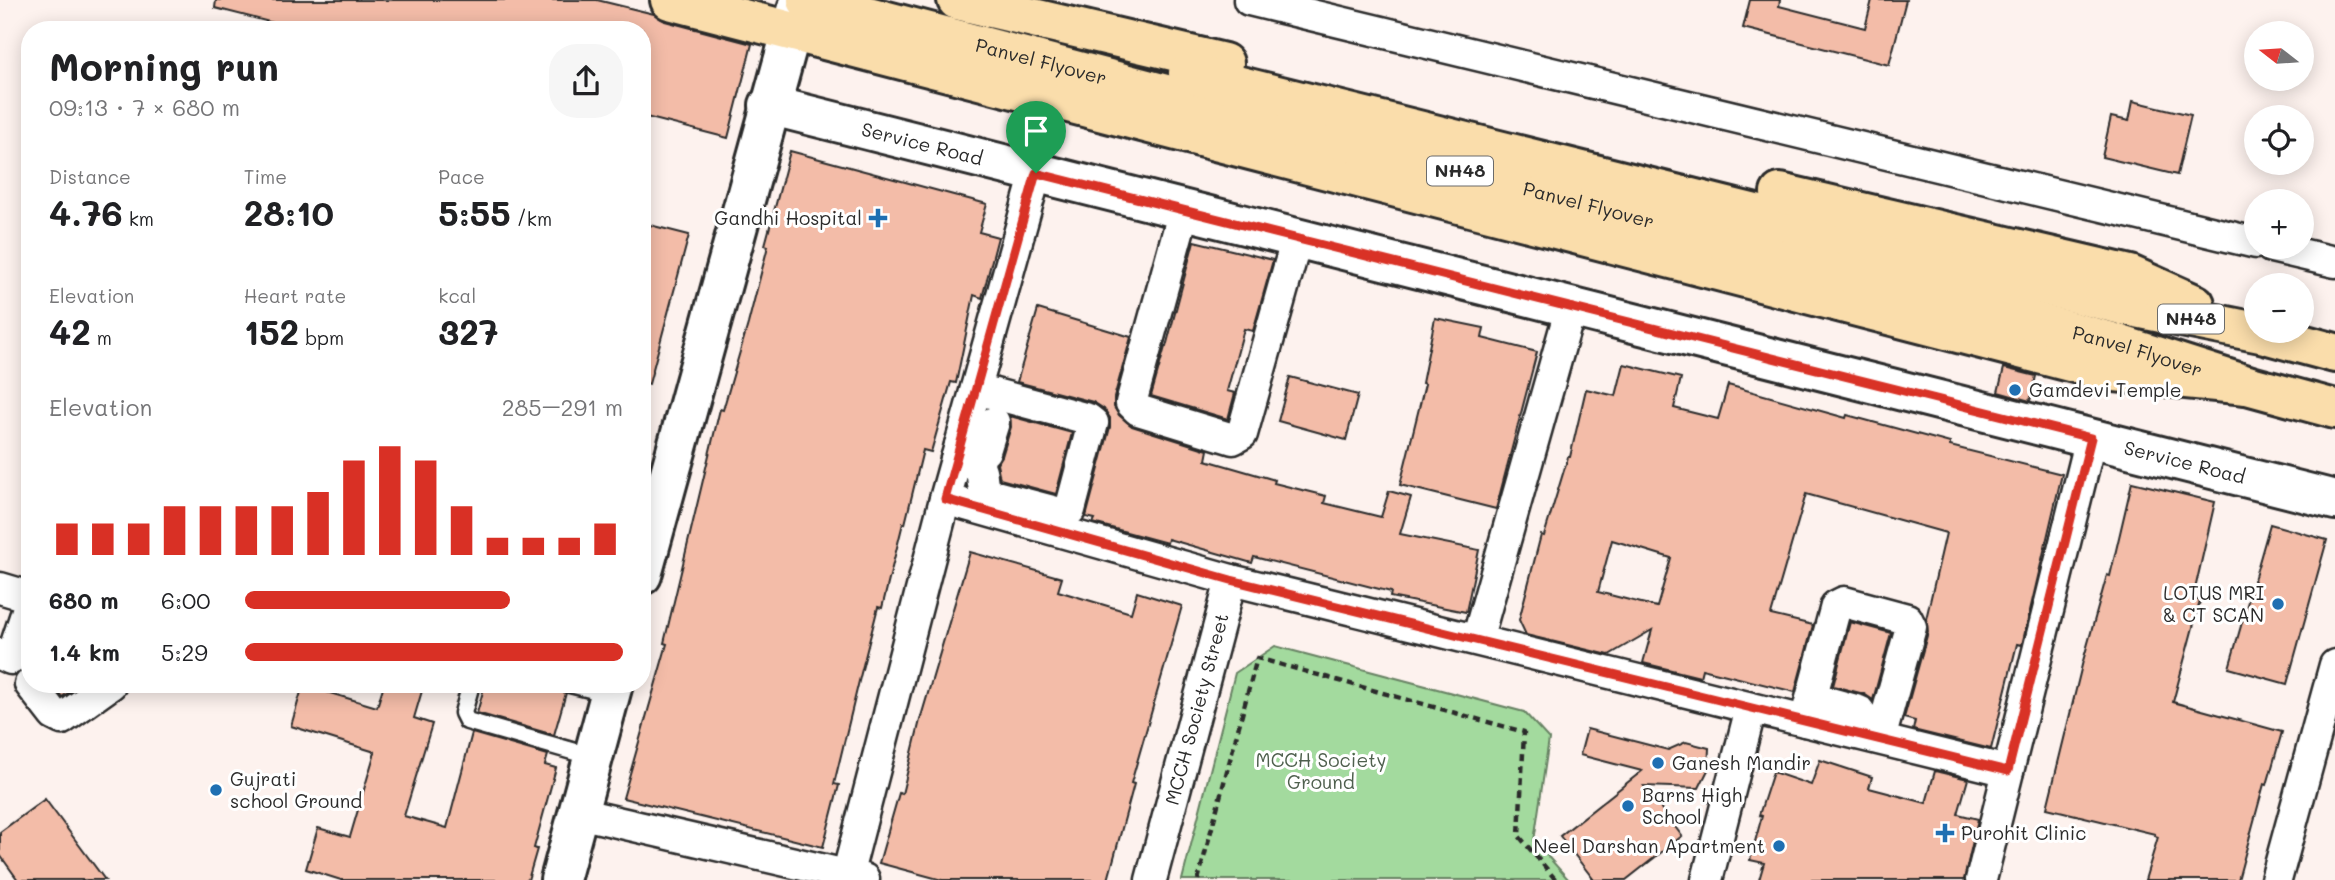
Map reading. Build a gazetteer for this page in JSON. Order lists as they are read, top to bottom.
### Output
{
  "streets": {
    "highway": ["Panvel Flyover", "NH48"],
    "street": ["Service Road", "MCCH Society Street"]
  },
  "crossings": [
    ["Panvel Flyover", "NH48"]
  ],
  "parks": ["MCCH Society Ground"],
  "places": {
    "health": ["Gandhi Hospital", "Purohit Clinic"],
    "other": [
      "Gamdevi Temple",
      "LOTUS MRI & CT SCAN",
      "Ganesh Mandir",
      "Gujrati school Ground",
      "Barns High School",
      "Neel Darshan Apartment"
    ]
  },
  "north": "left",
  "page": {
    "map_buttons": ["+", "−"],
    "heading": ["Morning run", "09:13 · 7 × 680 m"],
    "stats": [
      ["Distance", "4.76 km"],
      ["Time", "28:10"],
      ["Pace", "5:55 /km"],
      ["Elevation", "42 m"],
      ["Heart rate", "152 bpm"],
      ["kcal", "327"]
    ],
    "chart": ["Elevation", "285–291 m"],
    "list": [
      {
        "name": "680 m",
        "note": "6:00"
      },
      {
        "name": "1.4 km",
        "note": "5:29"
      }
    ]
  }
}
